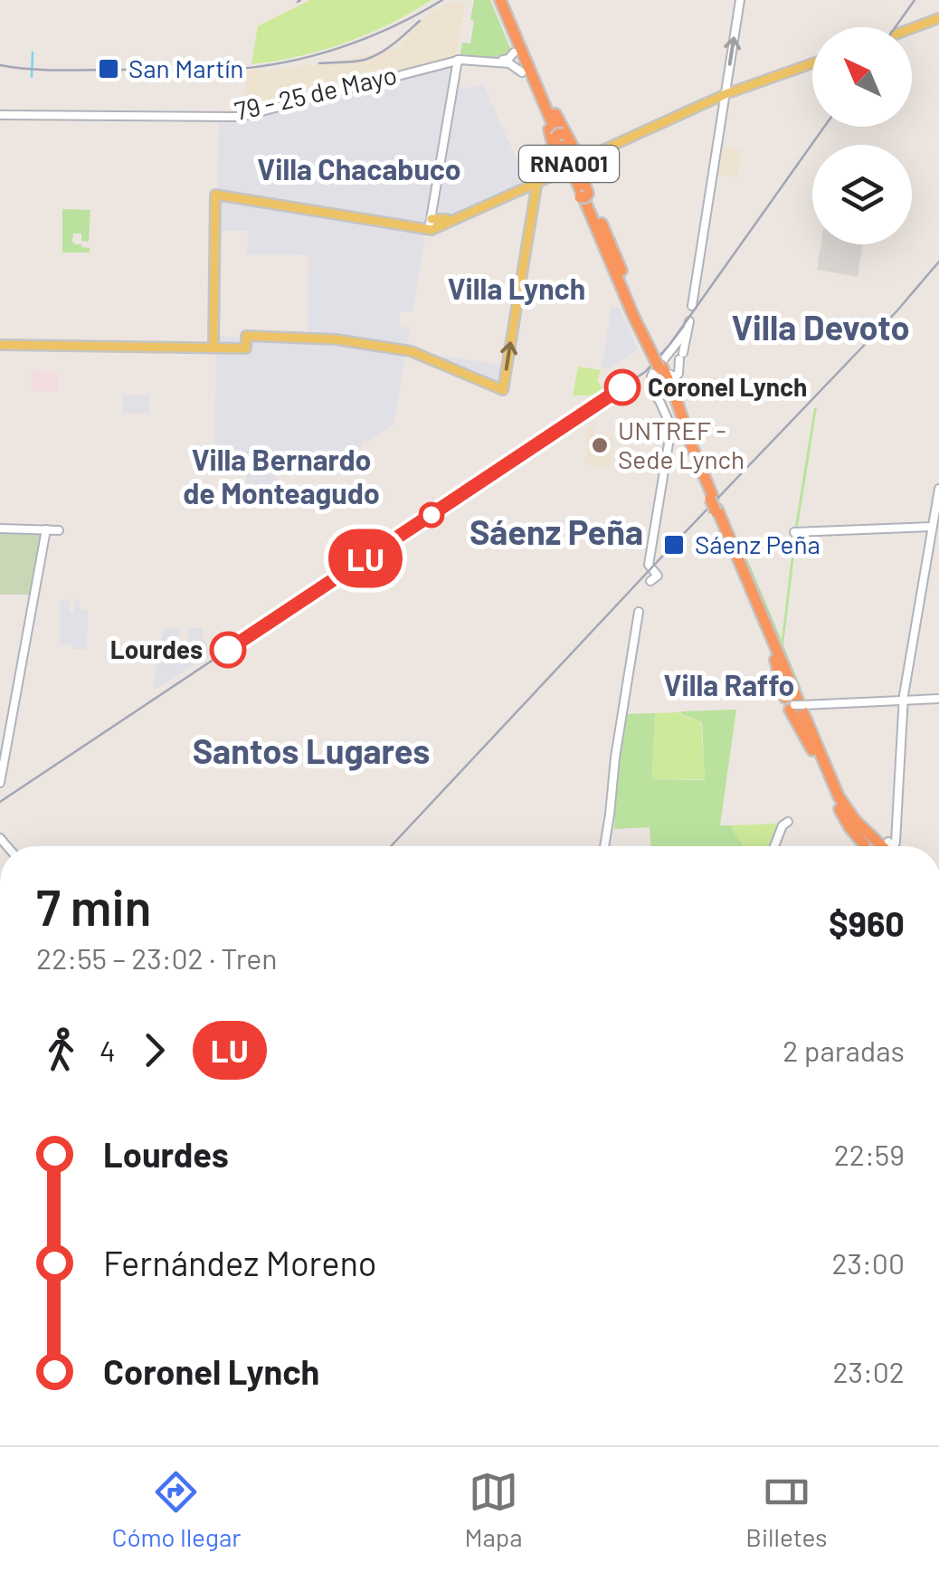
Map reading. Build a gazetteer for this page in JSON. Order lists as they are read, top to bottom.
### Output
{
  "streets": {
    "highway": ["RNA001"],
    "main road": ["79 - 25 de Mayo"]
  },
  "districts": [
    "Villa Chacabuco",
    "Villa Lynch",
    "Villa Devoto",
    "Villa Bernardo de Monteagudo",
    "Sáenz Peña",
    "Villa Raffo",
    "Santos Lugares"
  ],
  "places": {
    "transit": ["San Martín", "Sáenz Peña"],
    "other": ["Coronel Lynch", "UNTREF - Sede Lynch", "Lourdes"]
  },
  "north": "top left",
  "page": {
    "on_map": "LU",
    "heading": ["7 min", "22:55 – 23:02 · Tren", "$960"],
    "legs": ["4", "LU", "2 paradas"],
    "list": [
      {
        "name": "Lourdes",
        "value": "22:59"
      },
      {
        "name": "Fernández Moreno",
        "value": "23:00"
      },
      {
        "name": "Coronel Lynch",
        "value": "23:02"
      }
    ],
    "tabs": ["Cómo llegar", "Mapa", "Billetes"]
  }
}
